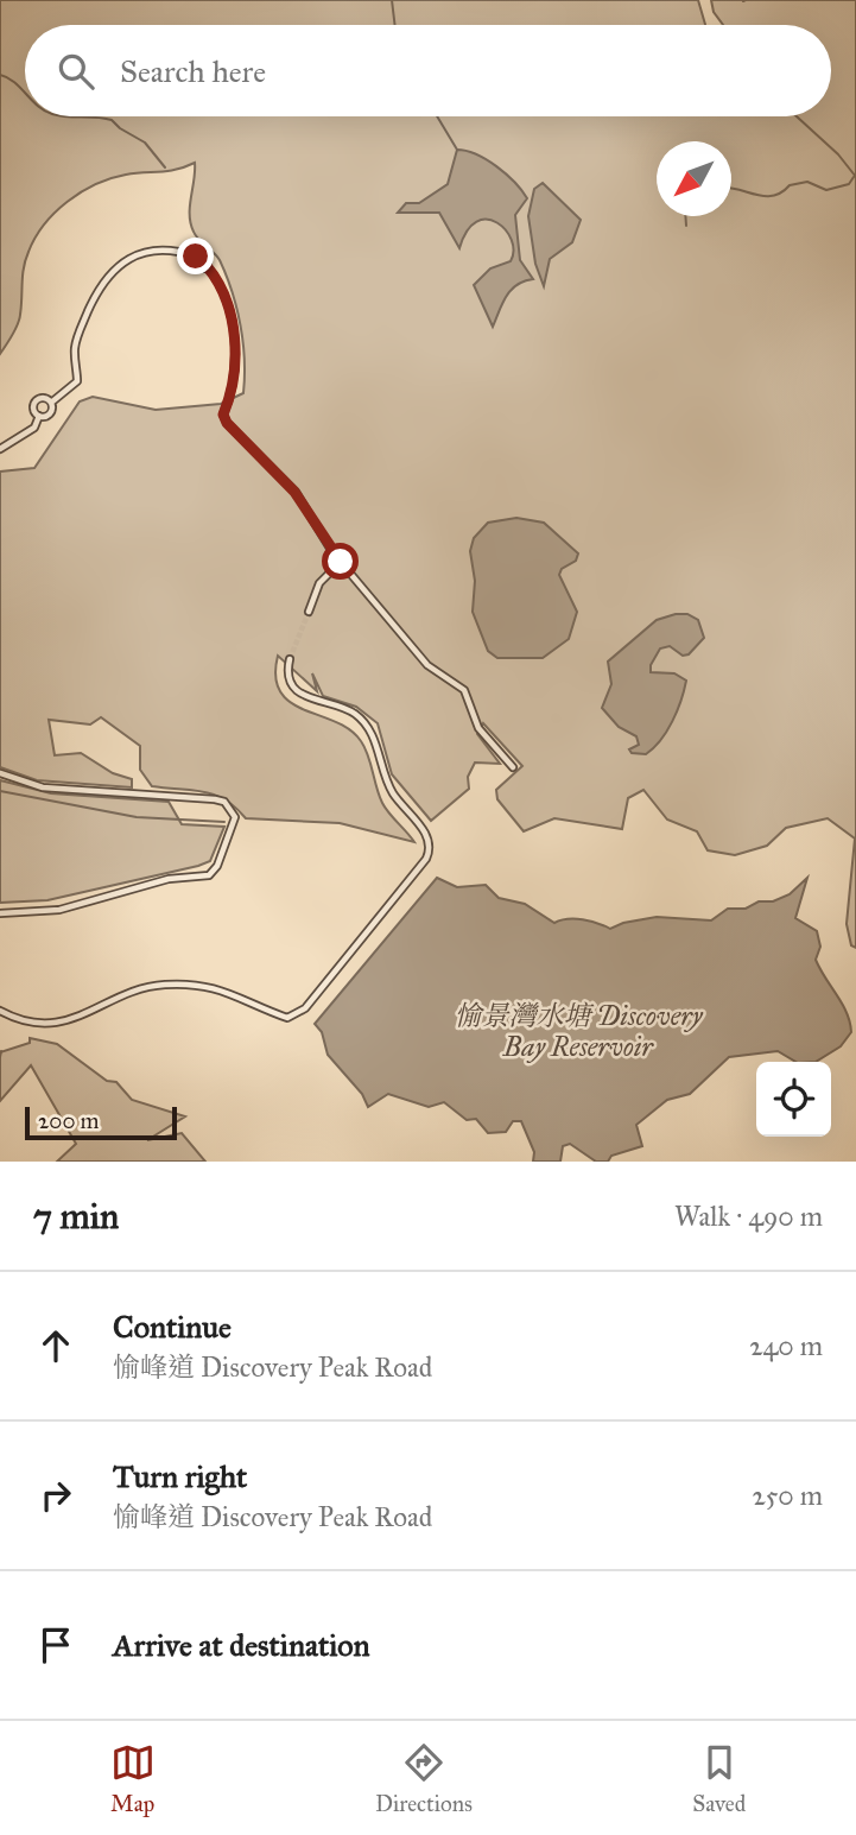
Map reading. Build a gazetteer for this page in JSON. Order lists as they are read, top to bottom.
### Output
{
  "water": ["愉景灣水塘 Discovery Bay Reservoir"],
  "scale_bar": "200 m",
  "north": "bottom left",
  "page": {
    "search": "Search here",
    "scale": "200 m",
    "heading": ["7 min", "Walk · 490 m"],
    "list": [
      ["Continue", "愉峰道 Discovery Peak Road", "240 m"],
      ["Turn right", "愉峰道 Discovery Peak Road", "250 m"],
      "Arrive at destination"
    ],
    "nav": ["Map", "Directions", "Saved"]
  }
}
